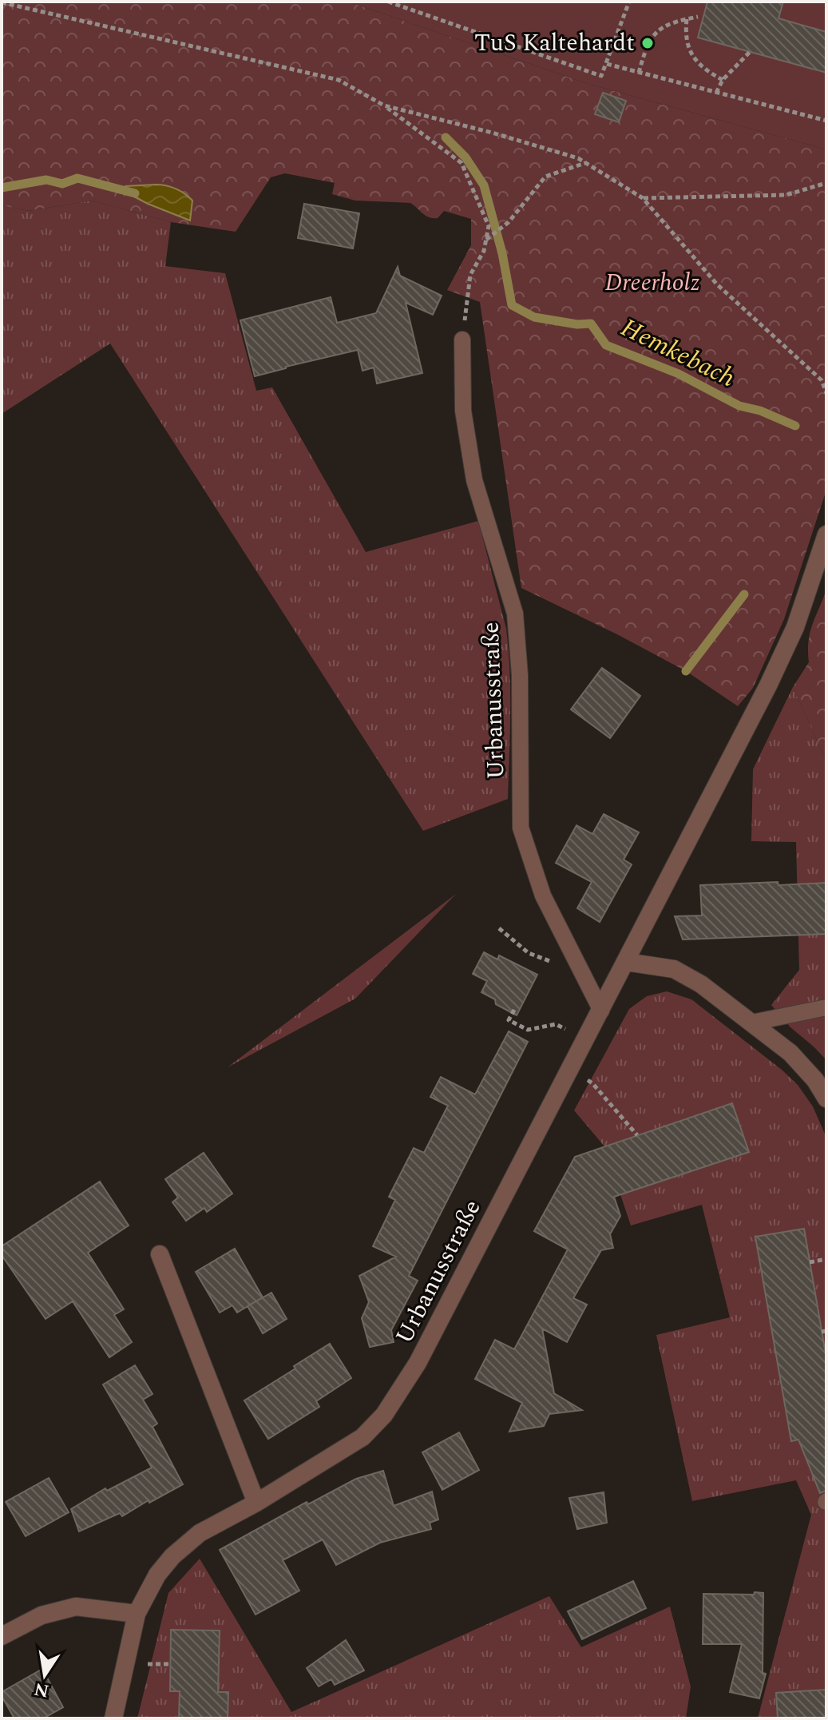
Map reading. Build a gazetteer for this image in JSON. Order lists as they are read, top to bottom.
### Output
{
  "streets": {
    "street": ["Urbanusstraße"]
  },
  "water": ["Hemkebach"],
  "parks": ["Dreerholz"],
  "places": ["TuS Kaltehardt"],
  "north": "bottom"
}
